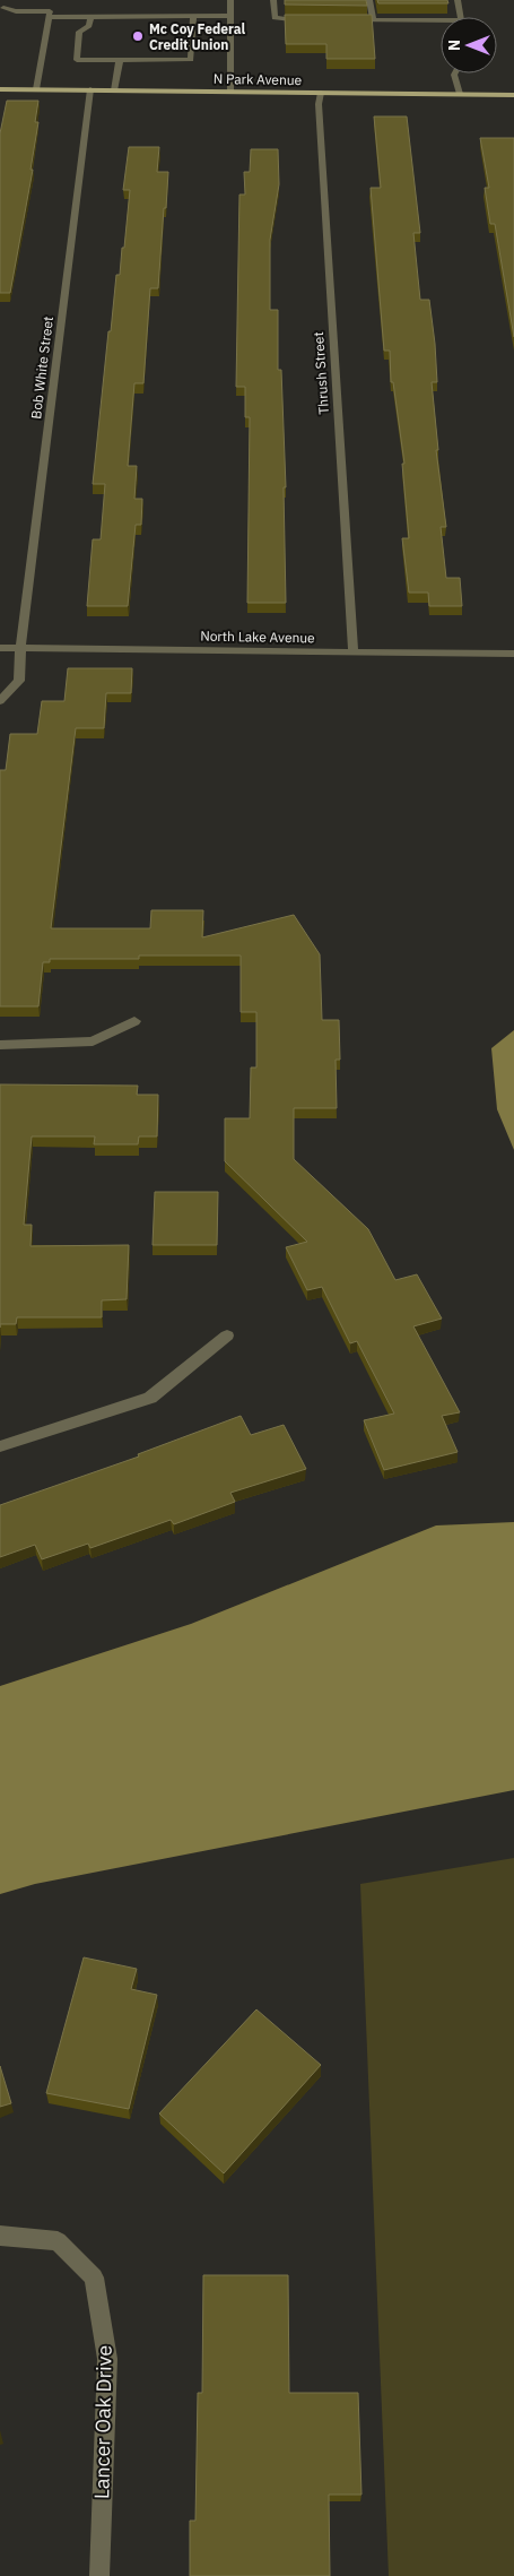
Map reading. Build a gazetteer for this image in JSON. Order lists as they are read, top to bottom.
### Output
{
  "streets": {
    "main road": ["N Park Avenue"],
    "street": [
      "Bob White Street",
      "Thrush Street",
      "North Lake Avenue",
      "Lancer Oak Drive"
    ]
  },
  "crossings": [
    ["N Park Avenue", "Bob White Street"],
    ["N Park Avenue", "Thrush Street"],
    ["Bob White Street", "North Lake Avenue"],
    ["Thrush Street", "North Lake Avenue"]
  ],
  "places": ["Mc Coy Federal Credit Union"],
  "north": "left"
}
